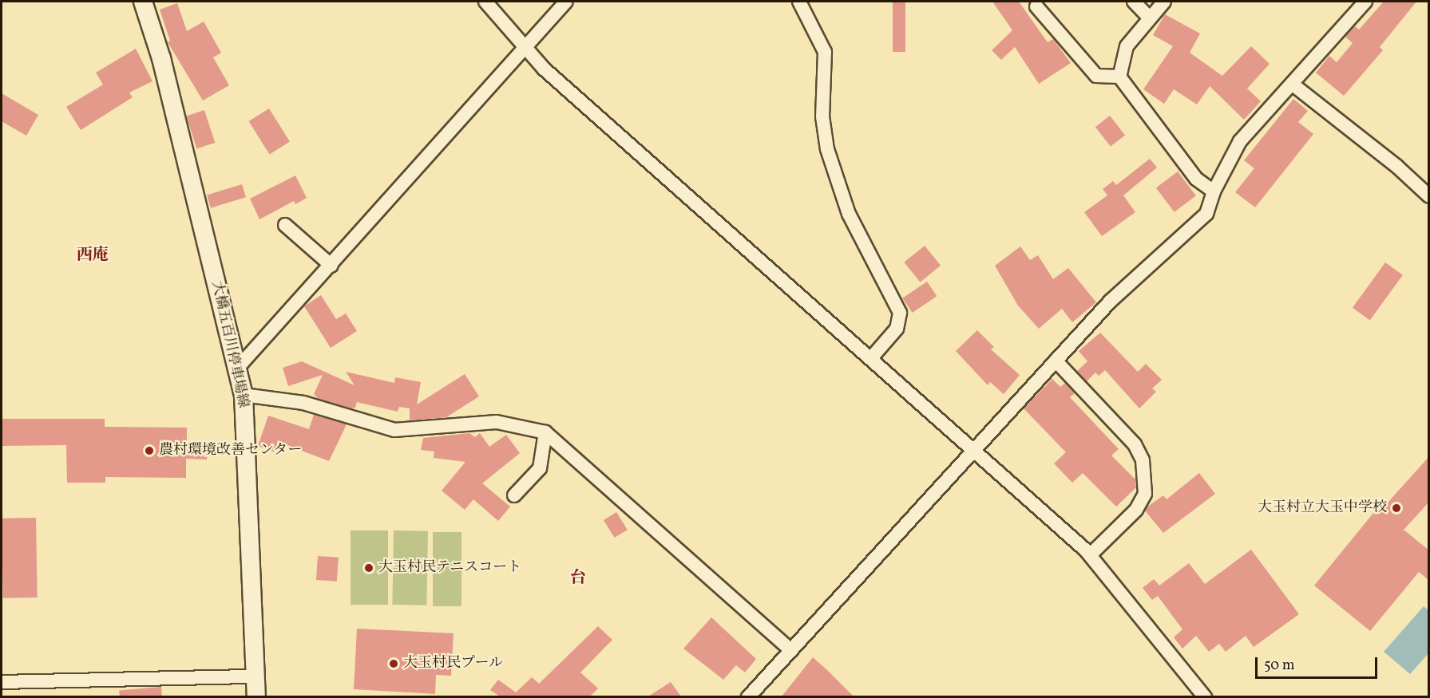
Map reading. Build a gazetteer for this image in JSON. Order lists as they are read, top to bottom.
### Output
{
  "streets": {
    "main road": ["大橋五百川停車場線"]
  },
  "districts": ["西庵", "台"],
  "places": [
    "農村環境改善センター",
    "大玉村立大玉中学校",
    "大玉村民テニスコート",
    "大玉村民プール"
  ],
  "scale_bar": "50 m"
}
